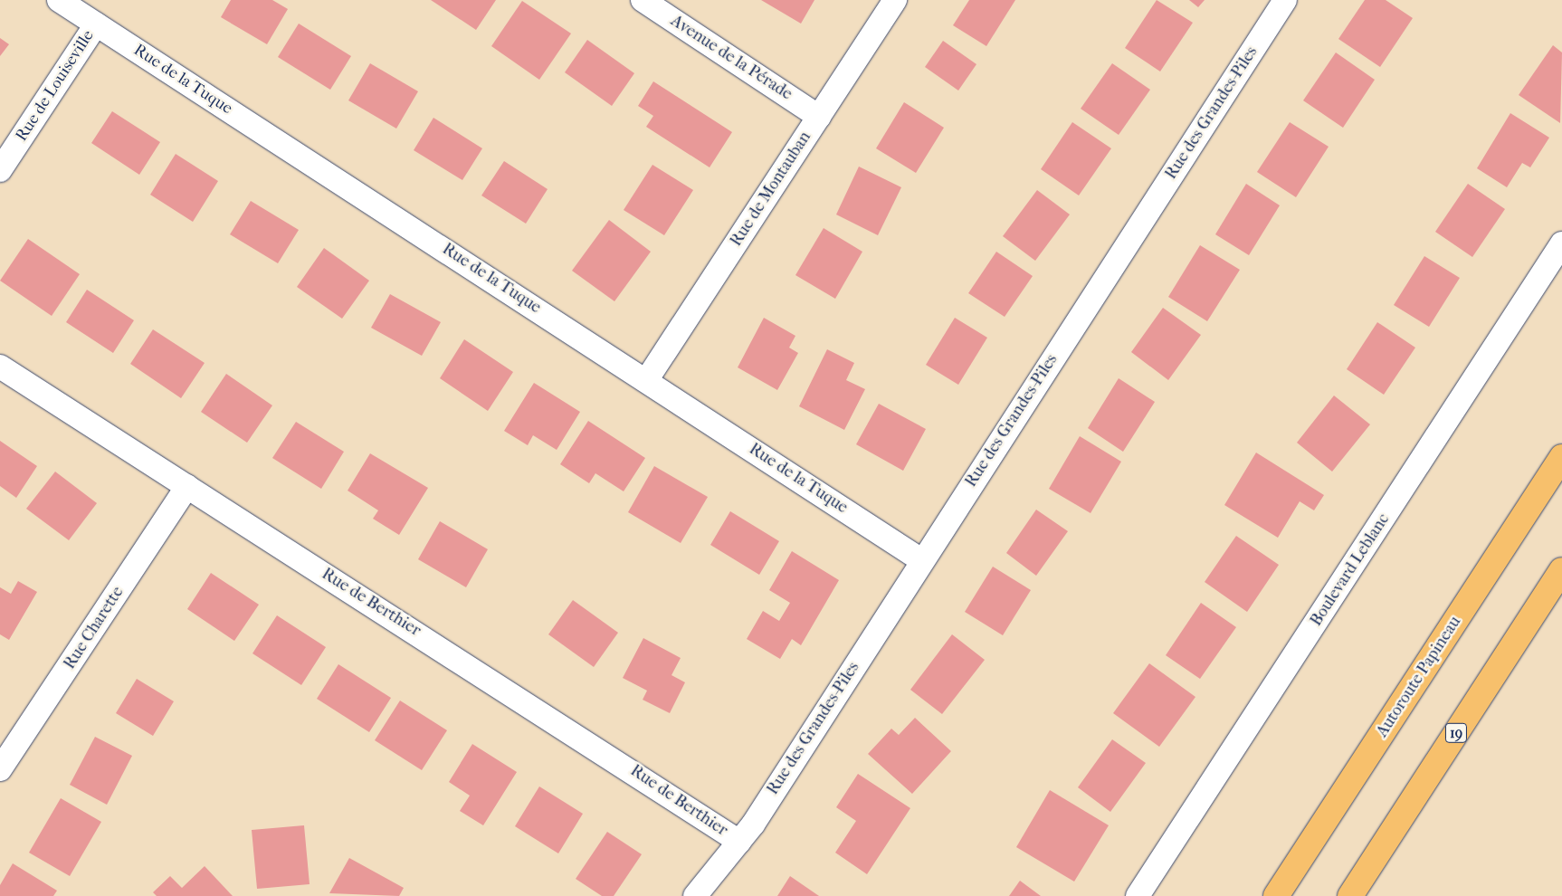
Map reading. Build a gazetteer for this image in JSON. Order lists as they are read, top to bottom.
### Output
{
  "streets": {
    "highway": ["Autoroute Papineau", "19"],
    "street": [
      "Avenue de la Pérade",
      "Rue de la Tuque",
      "Rue de Louiseville",
      "Rue des Grandes-Piles",
      "Rue de Montauban",
      "Boulevard Leblanc",
      "Rue de Berthier",
      "Rue Charette"
    ]
  },
  "crossings": [
    ["Avenue de la Pérade", "Rue de Montauban"],
    ["Rue de la Tuque", "Rue de Louiseville"],
    ["Rue de la Tuque", "Rue des Grandes-Piles"],
    ["Rue de la Tuque", "Rue de Montauban"],
    ["Rue des Grandes-Piles", "Rue de Berthier"],
    ["Rue de Berthier", "Rue Charette"]
  ]
}
